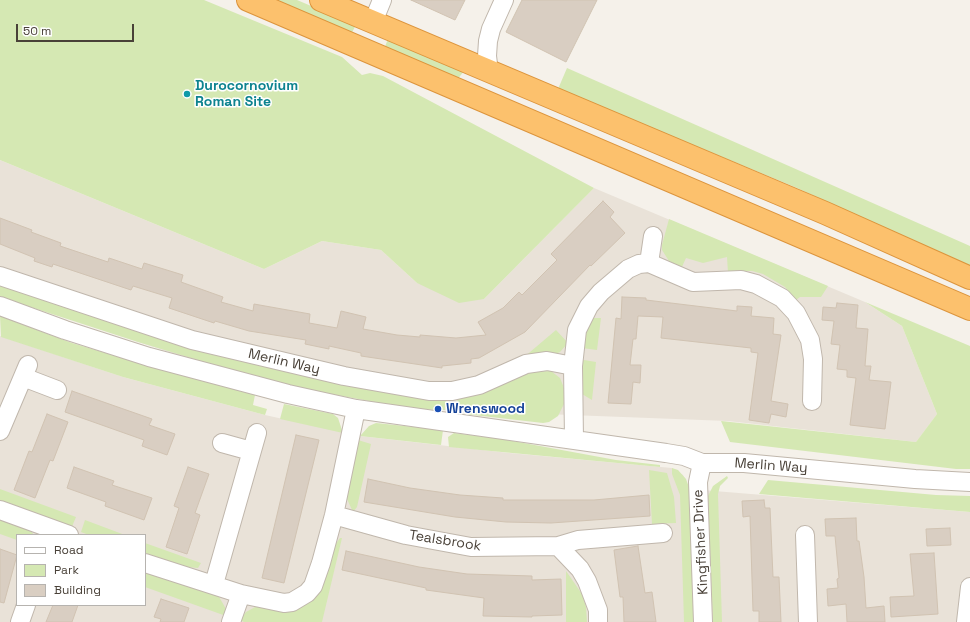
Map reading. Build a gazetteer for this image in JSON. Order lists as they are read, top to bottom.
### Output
{
  "streets": {
    "street": ["Merlin Way", "Tealsbrook", "Kingfisher Drive"]
  },
  "crossings": [
    ["Merlin Way", "Kingfisher Drive"]
  ],
  "places": ["Durocornovium Roman Site", "Wrenswood"],
  "legend": ["Road", "Park", "Building"],
  "scale_bar": "50 m"
}
